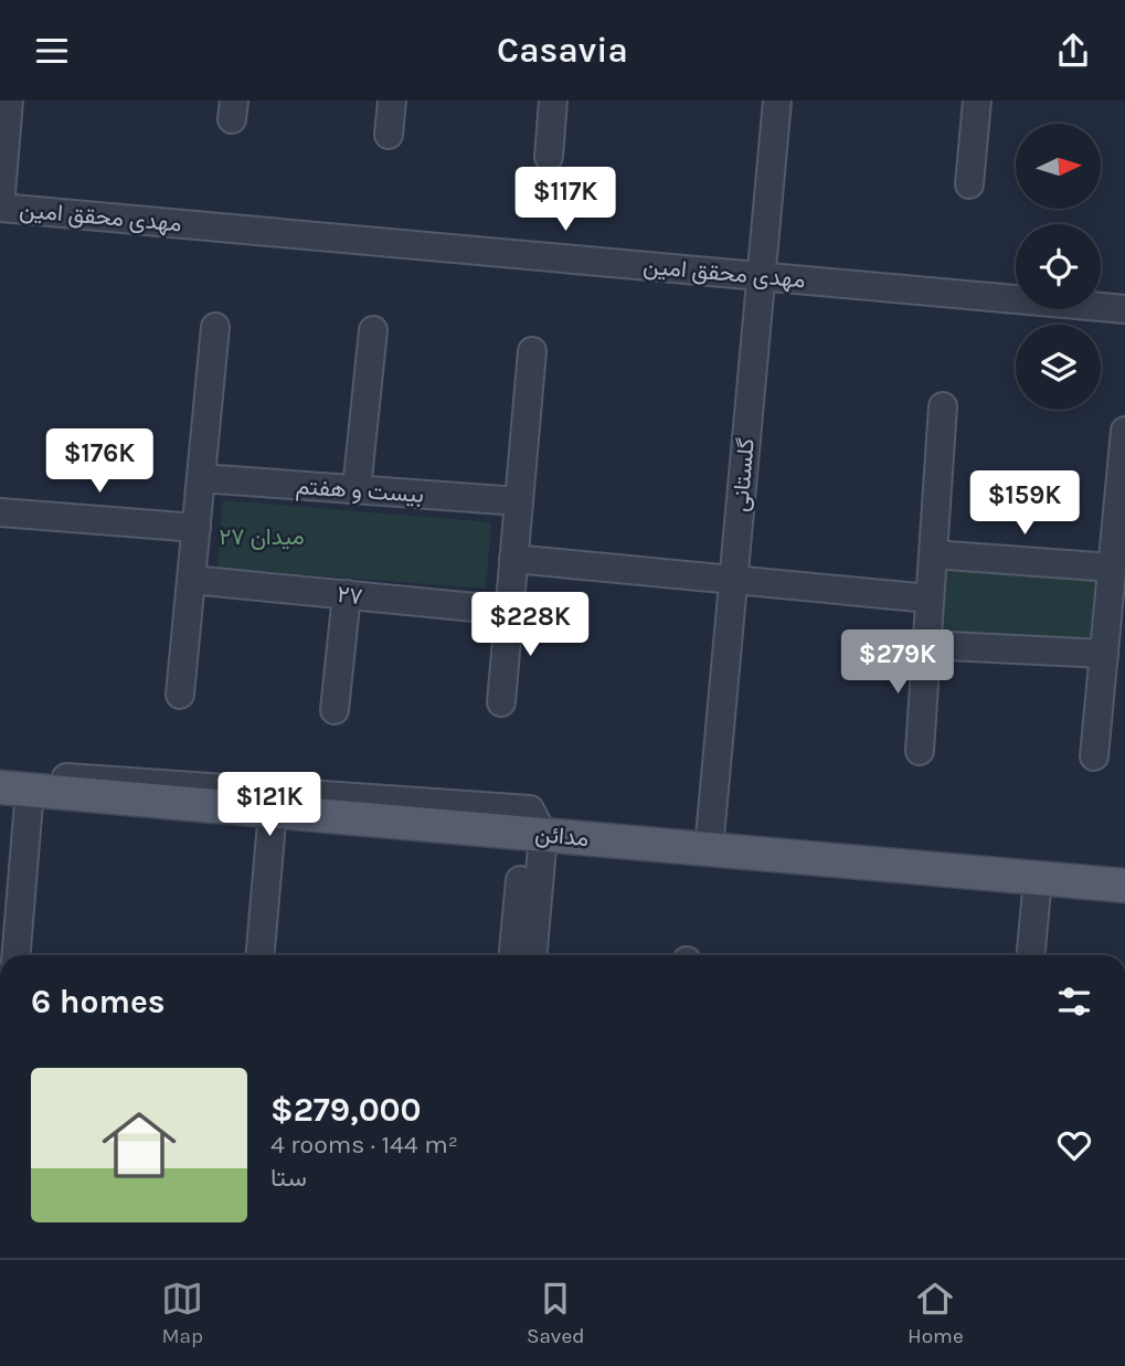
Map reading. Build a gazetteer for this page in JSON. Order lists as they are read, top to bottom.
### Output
{
  "streets": {
    "main road": ["مدائن"],
    "street": [
      "مهدی محقق امین",
      "گلستانی",
      "بیست و هفتم",
      "۲۷"
    ]
  },
  "crossings": [
    ["مهدی محقق امین", "گلستانی"],
    ["گلستانی", "مدائن"]
  ],
  "parks": ["میدان ۲۷"],
  "north": "right",
  "page": {
    "header": "Casavia",
    "price": [
      "$117K",
      "$176K",
      "$159K",
      "$228K",
      "$279K",
      "$121K"
    ],
    "heading": "6 homes",
    "list": [
      {
        "name": "$279,000",
        "note": "4 rooms · 144 m² · ستا"
      }
    ],
    "tabs": ["Map", "Saved", "Home"]
  }
}
